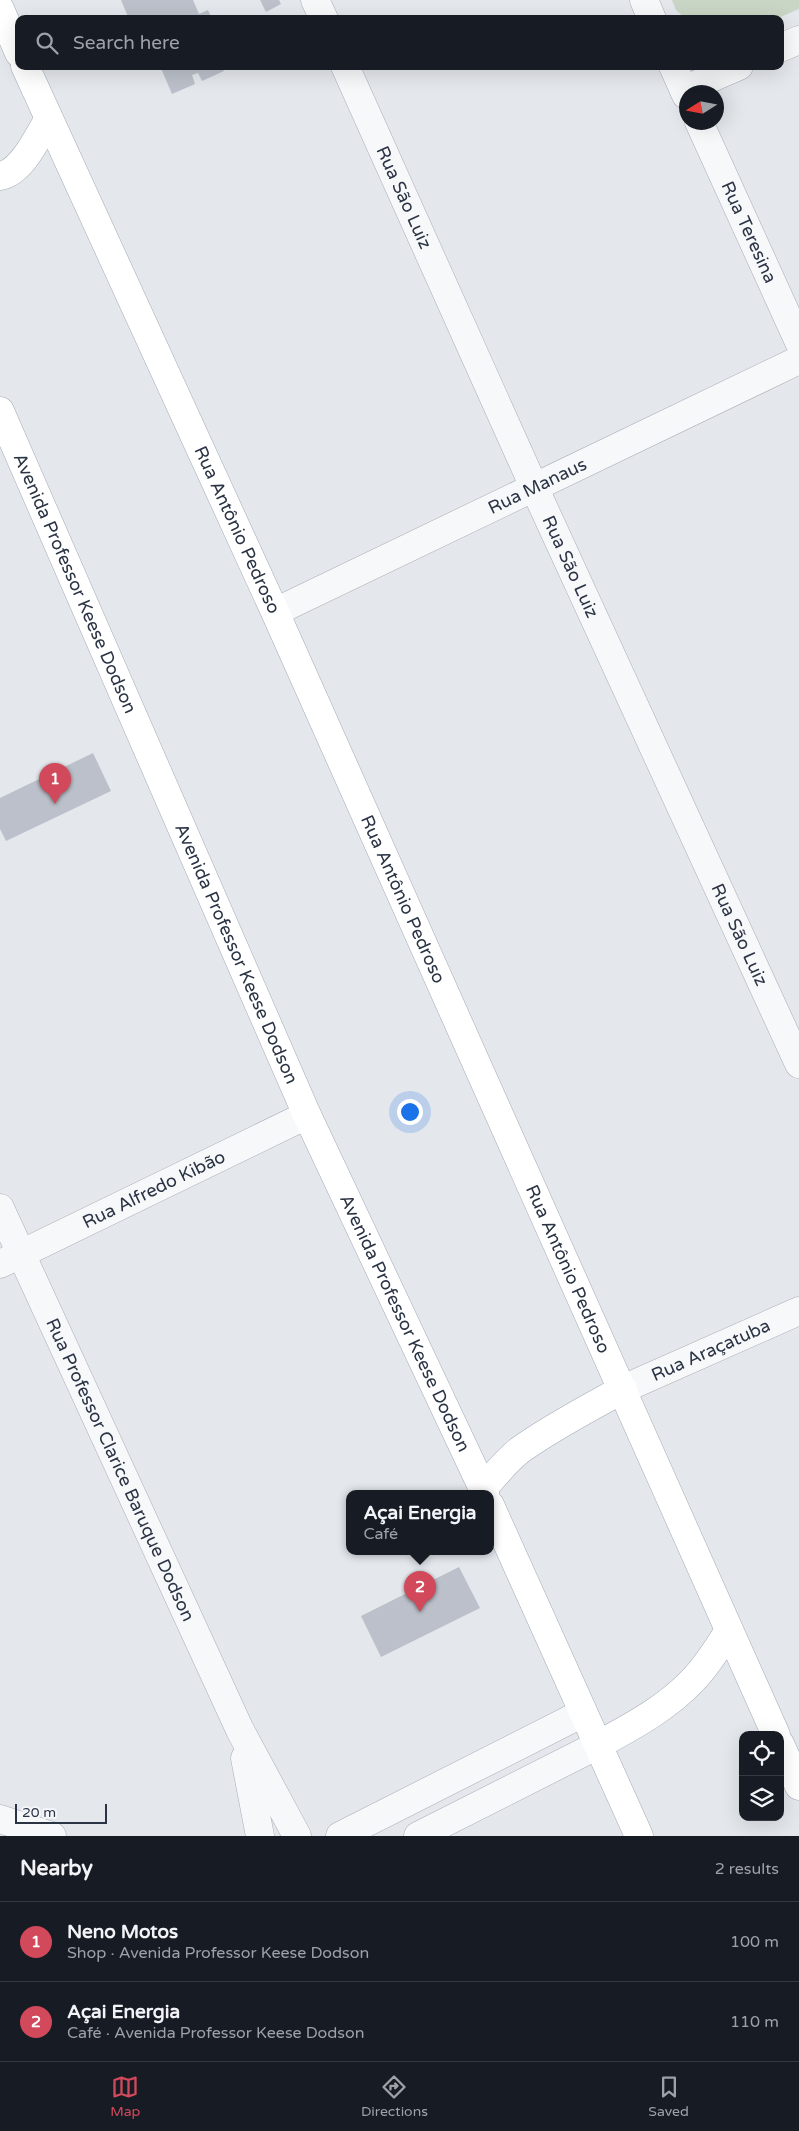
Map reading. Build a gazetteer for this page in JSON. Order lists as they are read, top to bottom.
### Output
{
  "streets": {
    "main road": ["Rua Antônio Pedroso", "Avenida Professor Keese Dodson"],
    "street": [
      "Rua São Luiz",
      "Rua Teresina",
      "Rua Manaus",
      "Rua Alfredo Kibão",
      "Rua Araçatuba",
      "Rua Professor Clarice Baruque Dodson"
    ]
  },
  "crossings": [
    ["Rua São Luiz", "Rua Manaus"],
    ["Rua Manaus", "Rua Antônio Pedroso"],
    ["Rua Antônio Pedroso", "Rua Araçatuba"],
    ["Avenida Professor Keese Dodson", "Rua Alfredo Kibão"],
    ["Rua Alfredo Kibão", "Rua Professor Clarice Baruque Dodson"]
  ],
  "scale_bar": "20 m",
  "north": "left",
  "page": {
    "search": "Search here",
    "pins": ["1", "2"],
    "popup": ["Açai Energia", "Café"],
    "scale": "20 m",
    "heading": ["Nearby", "2 results"],
    "list": [
      {
        "mark": "1",
        "name": "Neno Motos",
        "note": "Shop · Avenida Professor Keese Dodson",
        "value": "100 m"
      },
      {
        "mark": "2",
        "name": "Açai Energia",
        "note": "Café · Avenida Professor Keese Dodson",
        "value": "110 m"
      }
    ],
    "nav": ["Map", "Directions", "Saved"]
  }
}
